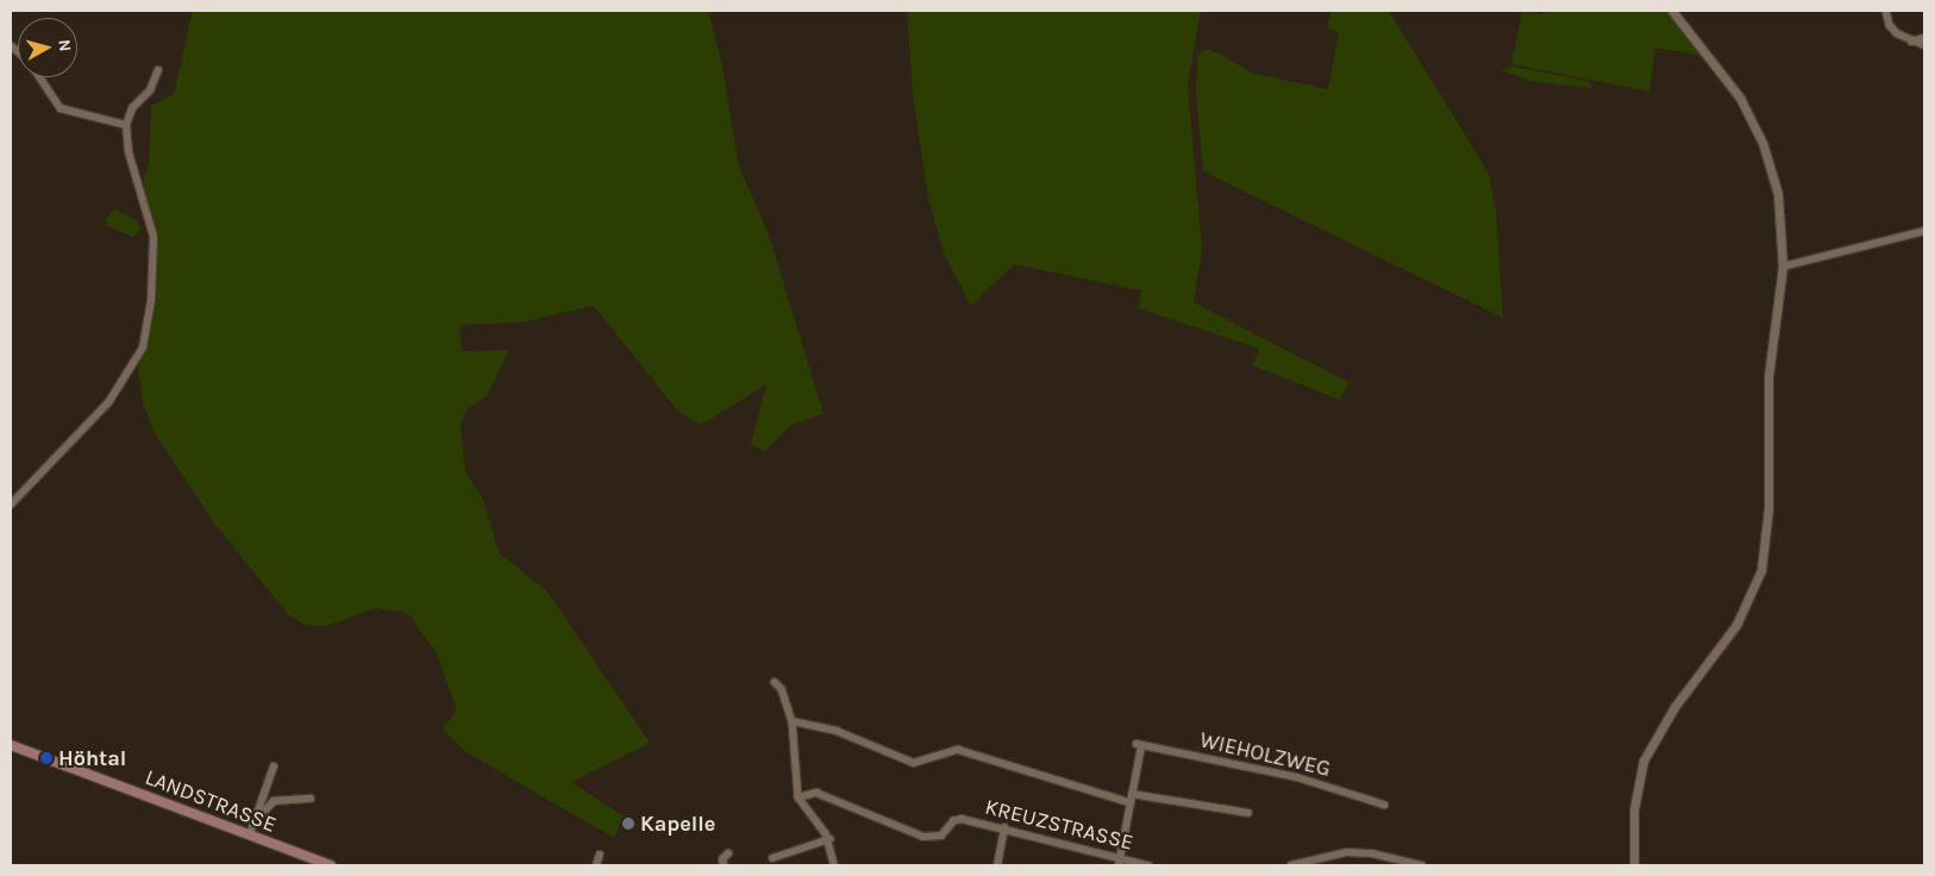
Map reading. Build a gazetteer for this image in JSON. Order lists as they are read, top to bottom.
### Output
{
  "streets": {
    "main road": ["LANDSTRASSE"],
    "street": ["WIEHOLZWEG", "KREUZSTRASSE"]
  },
  "places": ["Höhtal", "Kapelle"],
  "north": "right"
}
